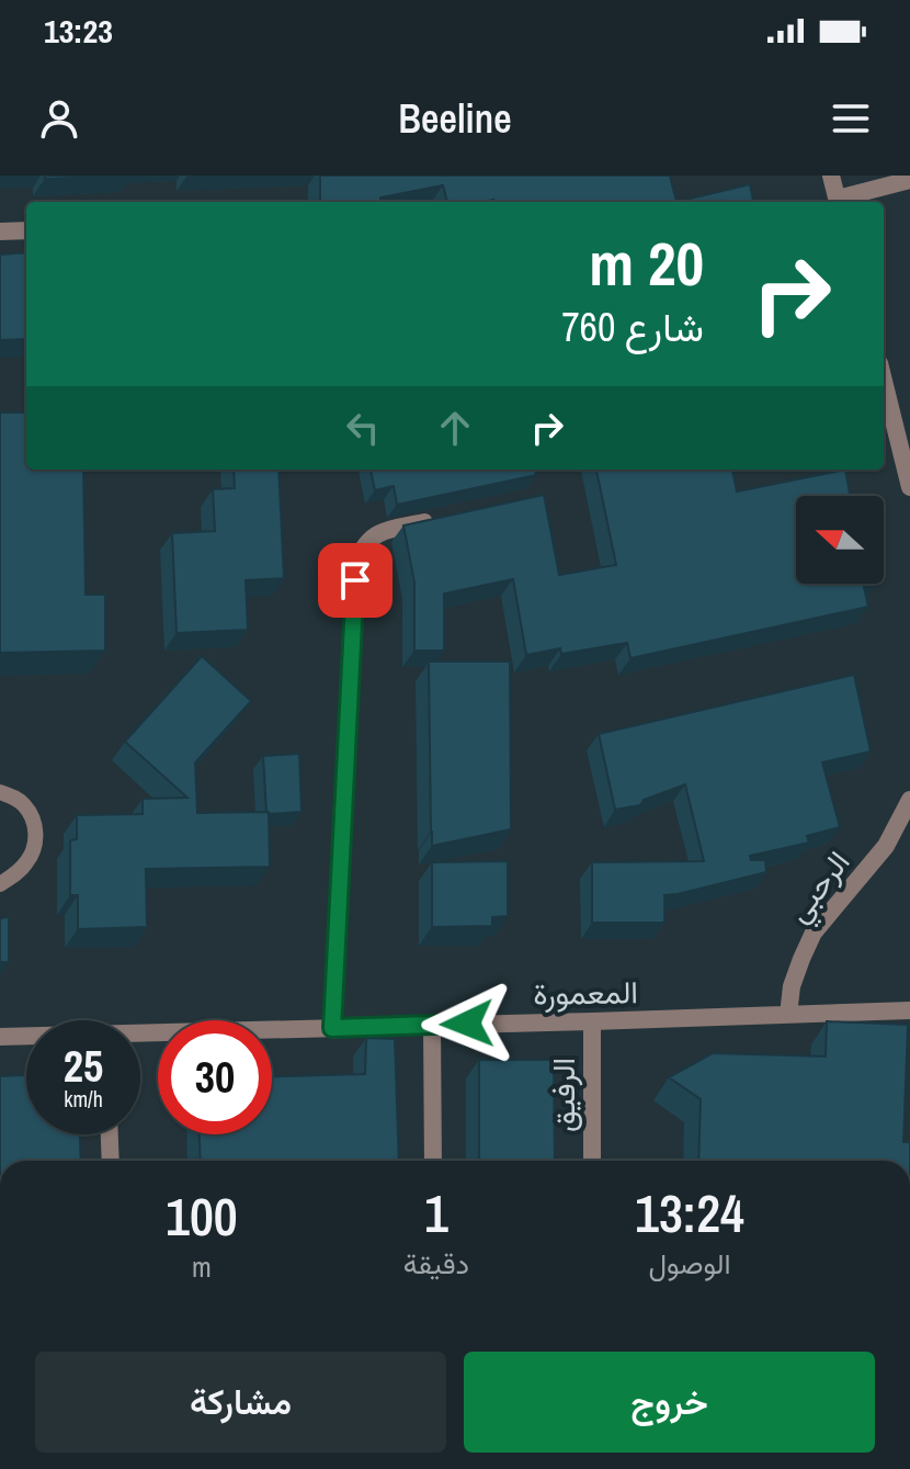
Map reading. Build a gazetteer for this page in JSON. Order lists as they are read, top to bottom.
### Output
{
  "streets": {
    "street": ["الرحبي", "المعمورة", "الرفيق"]
  },
  "crossings": [
    ["الرحبي", "المعمورة"],
    ["المعمورة", "الرفيق"]
  ],
  "north": "left",
  "page": {
    "status": "13:23",
    "header": "Beeline",
    "turn": ["20 m", "شارع 760"],
    "speed": "25 km/h",
    "limit": "30",
    "eta": [
      "13:24",
      "الوصول",
      "1",
      "دقيقة",
      "100",
      "m"
    ],
    "buttons": ["خروج", "مشاركة"]
  }
}
